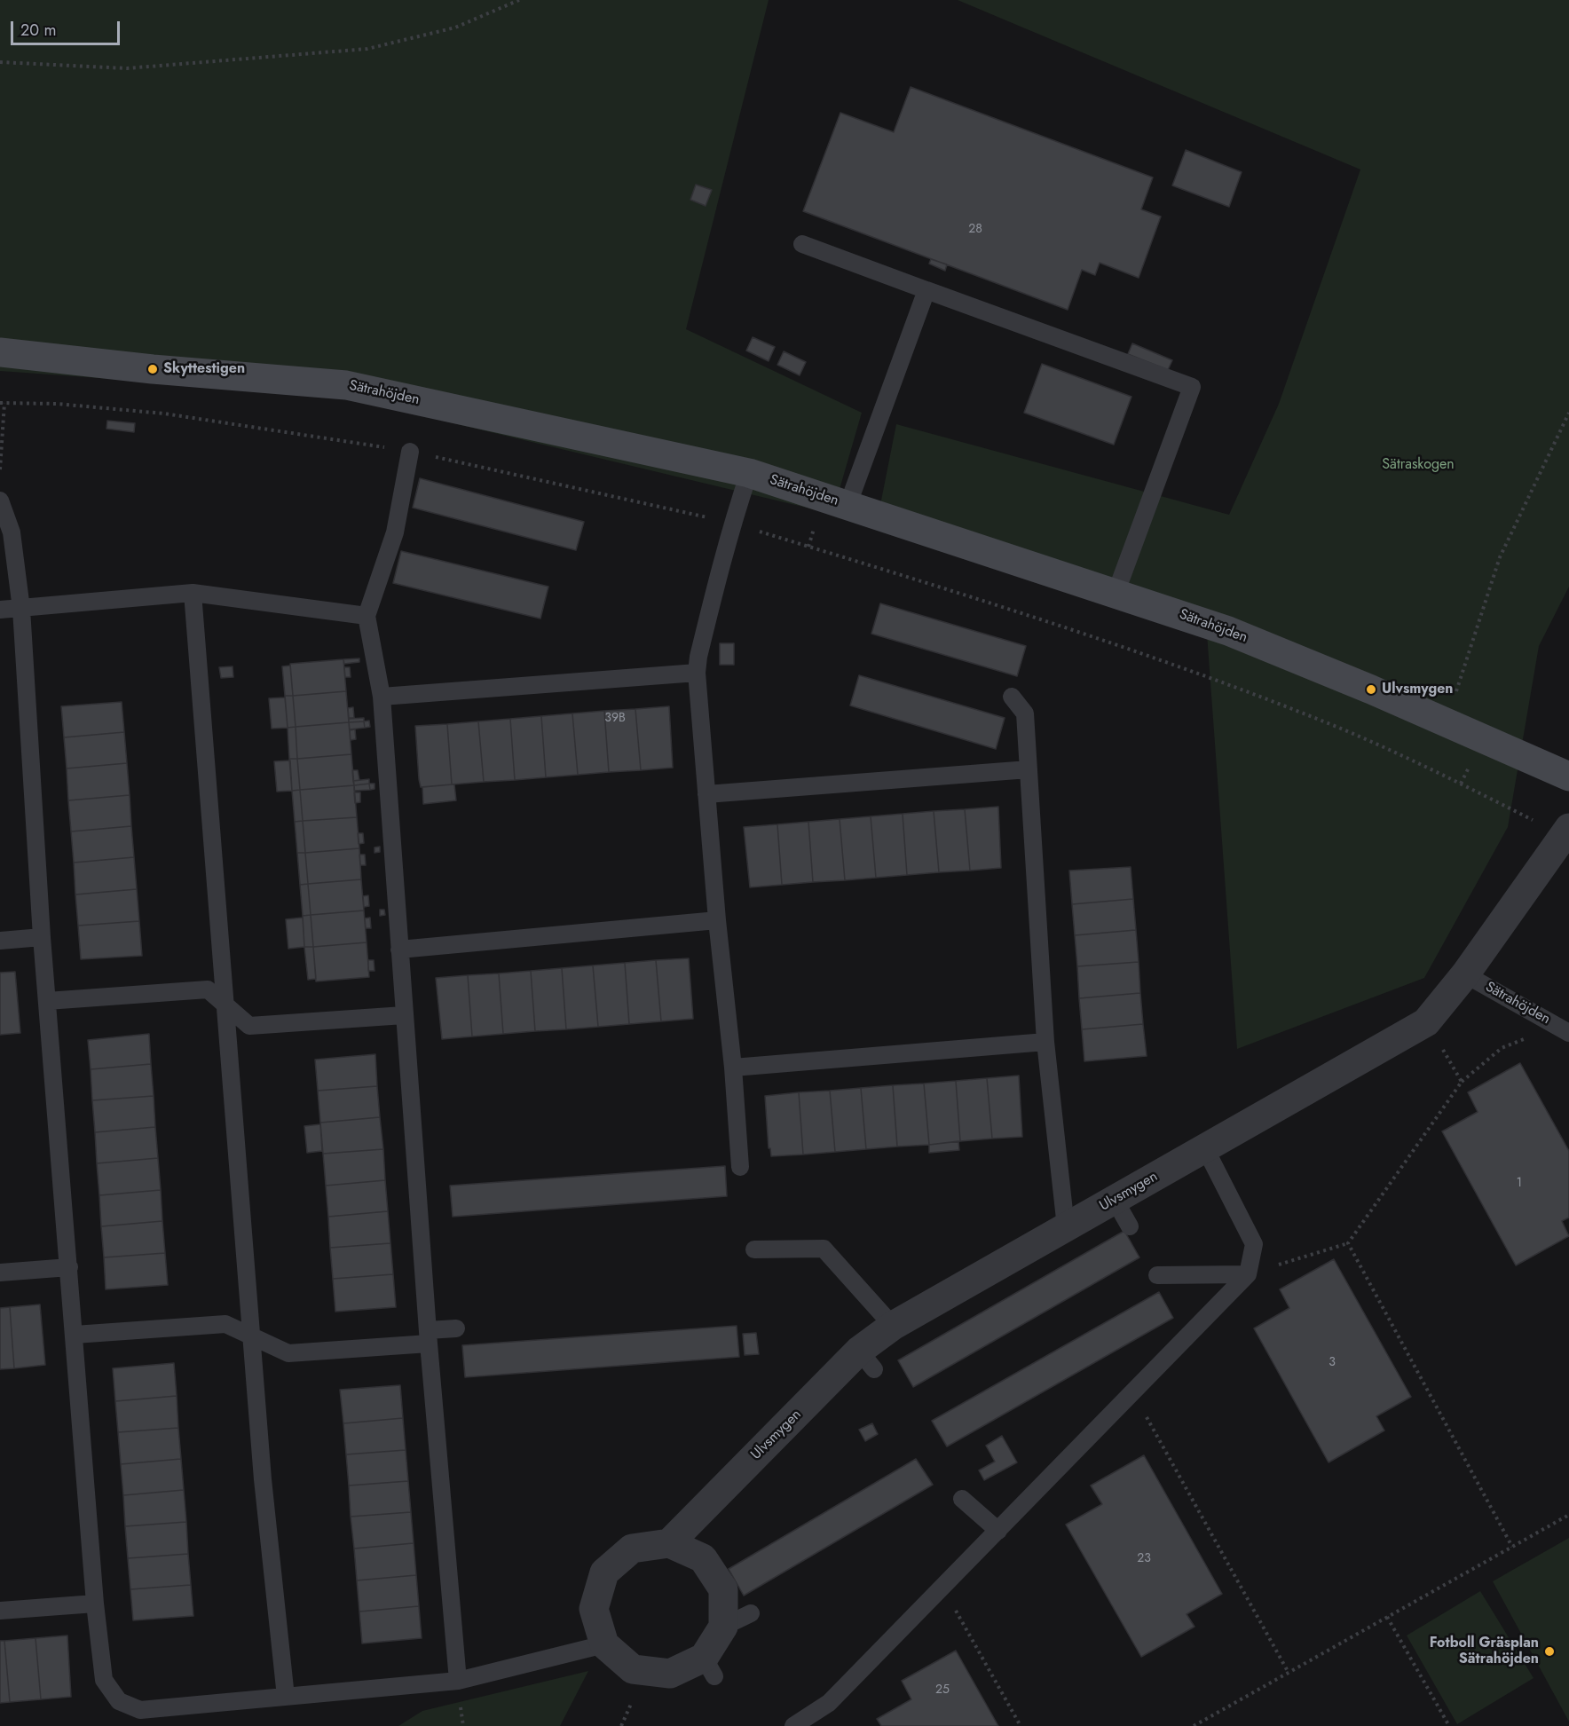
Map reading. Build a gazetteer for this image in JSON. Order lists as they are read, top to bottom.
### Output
{
  "streets": {
    "street": ["Sätrahöjden", "Ulvsmygen"]
  },
  "crossings": [
    ["Sätrahöjden", "Ulvsmygen"]
  ],
  "parks": ["Sätraskogen"],
  "places": ["Skyttestigen", "Ulvsmygen", "Fotboll Gräsplan Sätrahöjden"],
  "house_numbers": [
    "28",
    "39B",
    "1",
    "3",
    "23",
    "25"
  ],
  "scale_bar": "20 m"
}
